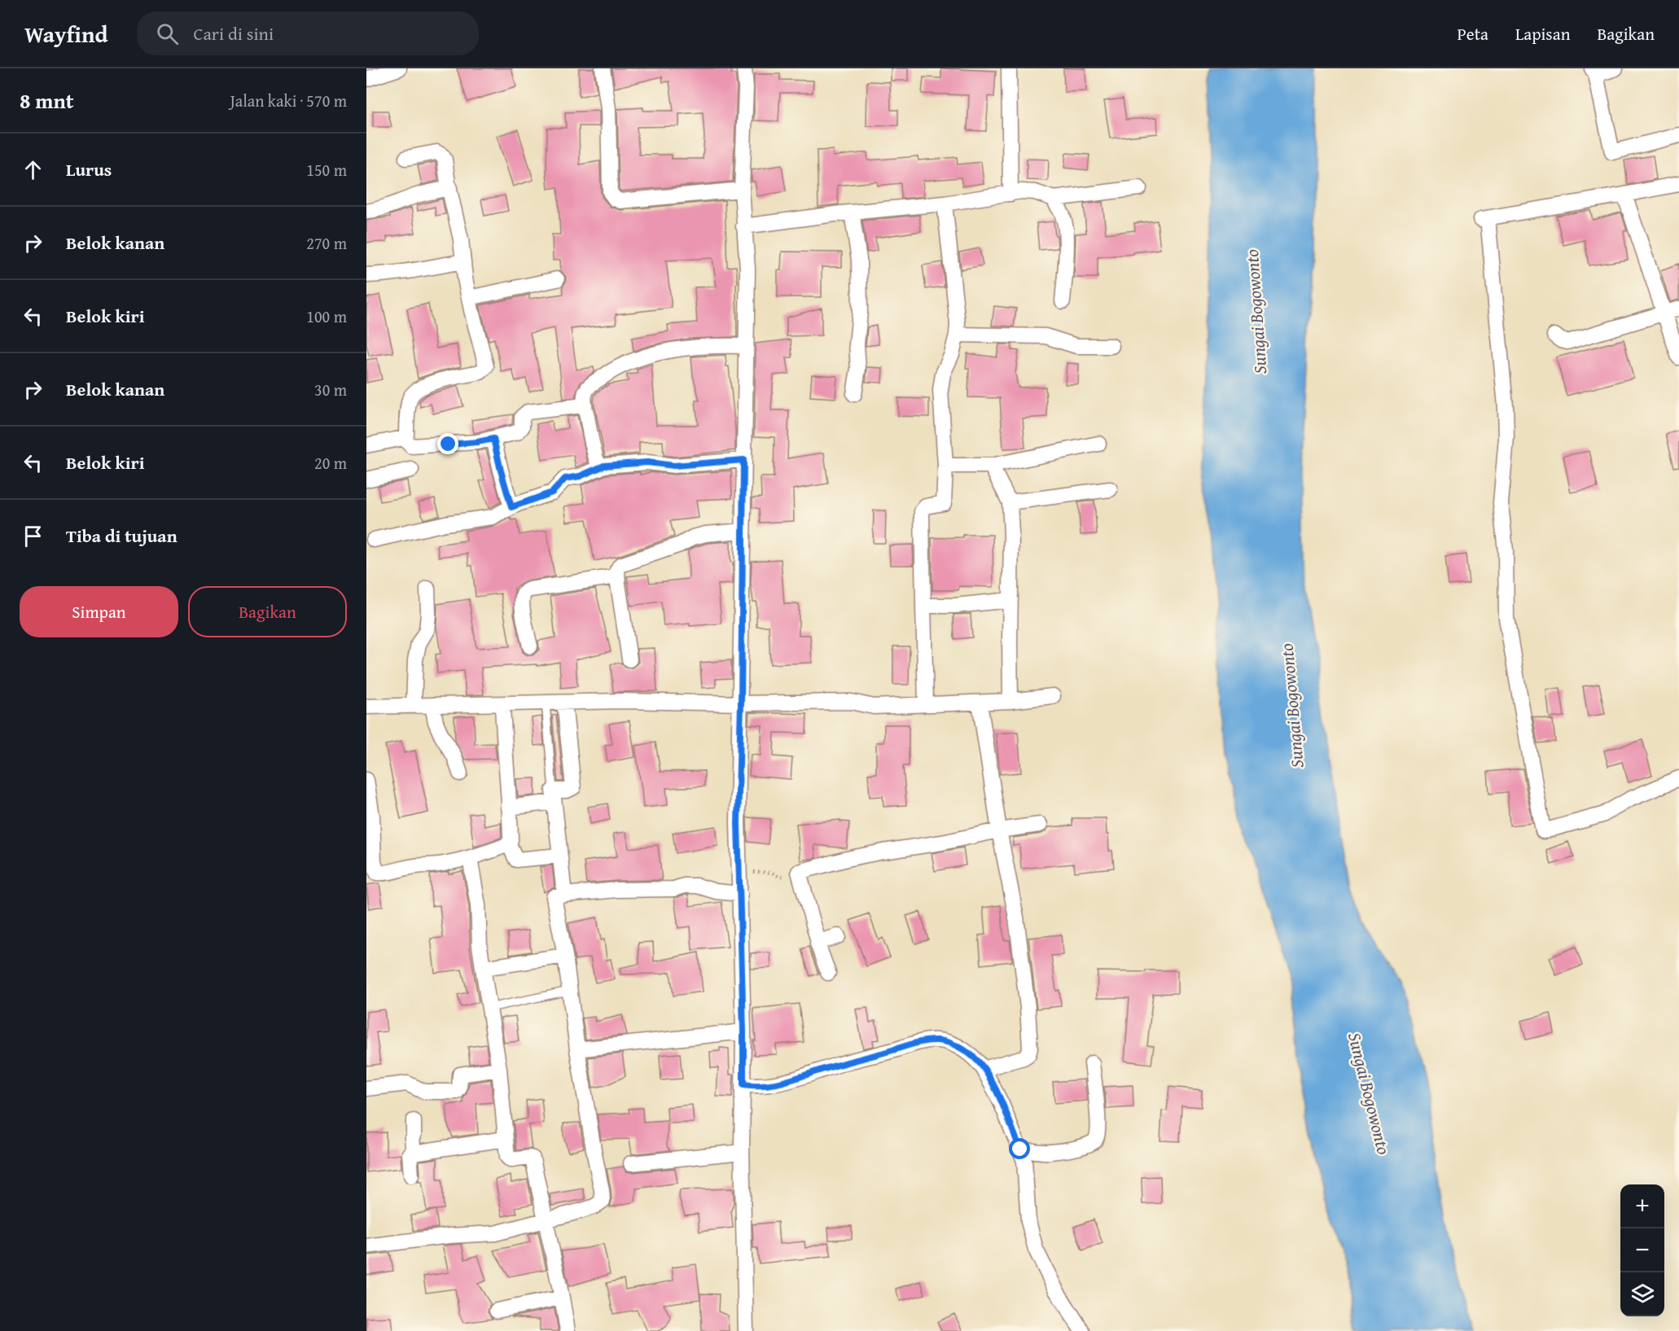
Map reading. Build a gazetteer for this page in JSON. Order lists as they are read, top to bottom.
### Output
{
  "water": ["Sungai Bogowonto"],
  "page": {
    "header": "Wayfind",
    "search": "Cari di sini",
    "nav": ["Peta", "Lapisan", "Bagikan"],
    "heading": ["8 mnt", "Jalan kaki · 570 m"],
    "list": [
      ["Lurus", "150 m"],
      ["Belok kanan", "270 m"],
      ["Belok kiri", "100 m"],
      ["Belok kanan", "30 m"],
      ["Belok kiri", "20 m"],
      "Tiba di tujuan"
    ],
    "buttons": ["Simpan", "Bagikan"],
    "map_buttons": ["+", "−"]
  }
}
